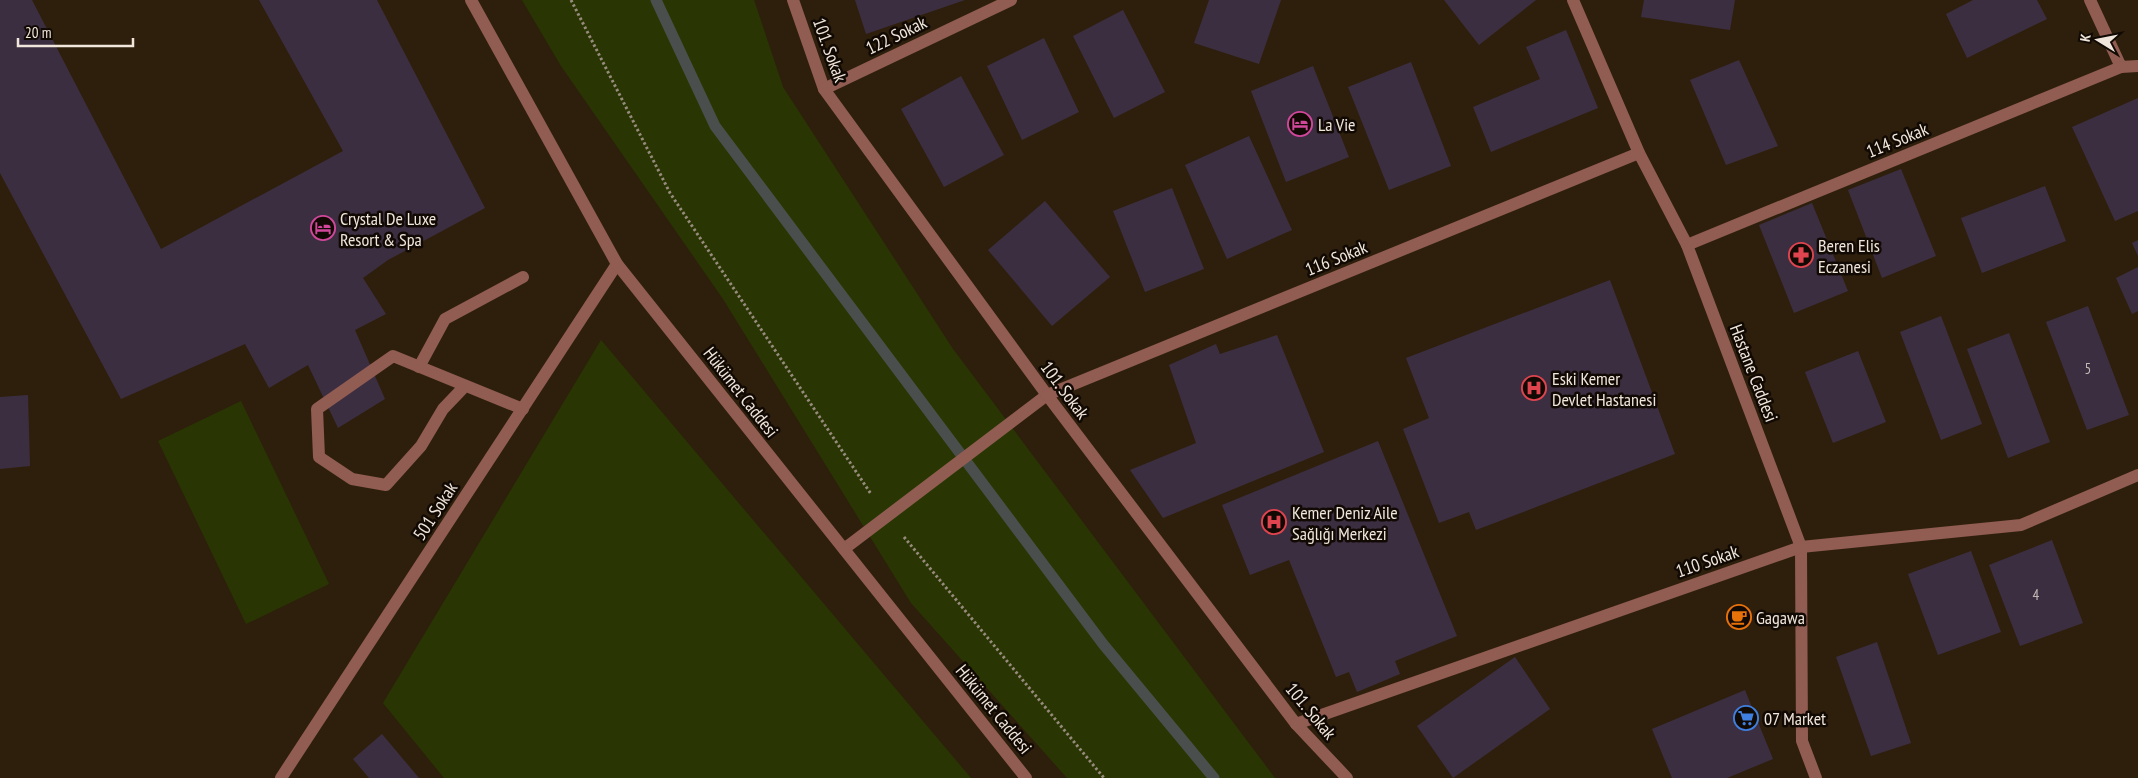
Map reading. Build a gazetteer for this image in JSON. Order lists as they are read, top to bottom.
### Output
{
  "streets": {
    "street": [
      "122 Sokak",
      "101. Sokak",
      "114 Sokak",
      "116 Sokak",
      "Hastane Caddesi",
      "Hükümet Caddesi",
      "501 Sokak",
      "110 Sokak"
    ]
  },
  "crossings": [
    ["122 Sokak", "101. Sokak"],
    ["101. Sokak", "116 Sokak"],
    ["101. Sokak", "110 Sokak"],
    ["114 Sokak", "Hastane Caddesi"],
    ["116 Sokak", "Hastane Caddesi"],
    ["116 Sokak", "Hükümet Caddesi"],
    ["Hastane Caddesi", "110 Sokak"],
    ["Hükümet Caddesi", "501 Sokak"]
  ],
  "places": {
    "hotel": ["La Vie", "Crystal De Luxe Resort & Spa"],
    "pharmacy": ["Beren Elis Eczanesi"],
    "hospital": ["Eski Kemer Devlet Hastanesi", "Kemer Deniz Aile Sağlığı Merkezi"],
    "cafe": ["Gagawa"],
    "supermarket": ["07 Market"]
  },
  "house_numbers": ["5", "4"],
  "scale_bar": "20 m",
  "north": "left"
}
